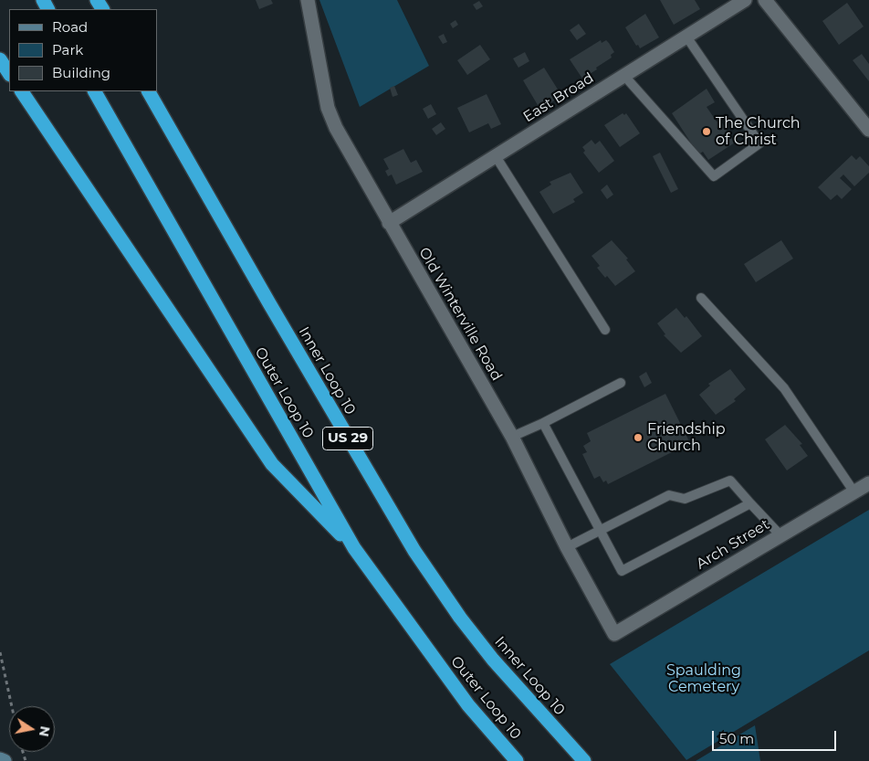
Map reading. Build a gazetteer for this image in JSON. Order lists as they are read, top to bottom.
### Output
{
  "streets": {
    "highway": ["Inner Loop 10", "Outer Loop 10", "US 29"],
    "street": ["East Broad", "Old Winterville Road", "Arch Street"]
  },
  "crossings": [
    ["East Broad", "Old Winterville Road"],
    ["Old Winterville Road", "Arch Street"]
  ],
  "parks": ["Spaulding Cemetery"],
  "places": ["The Church of Christ", "Friendship Church"],
  "legend": ["Road", "Park", "Building"],
  "scale_bar": "50 m",
  "north": "right"
}
